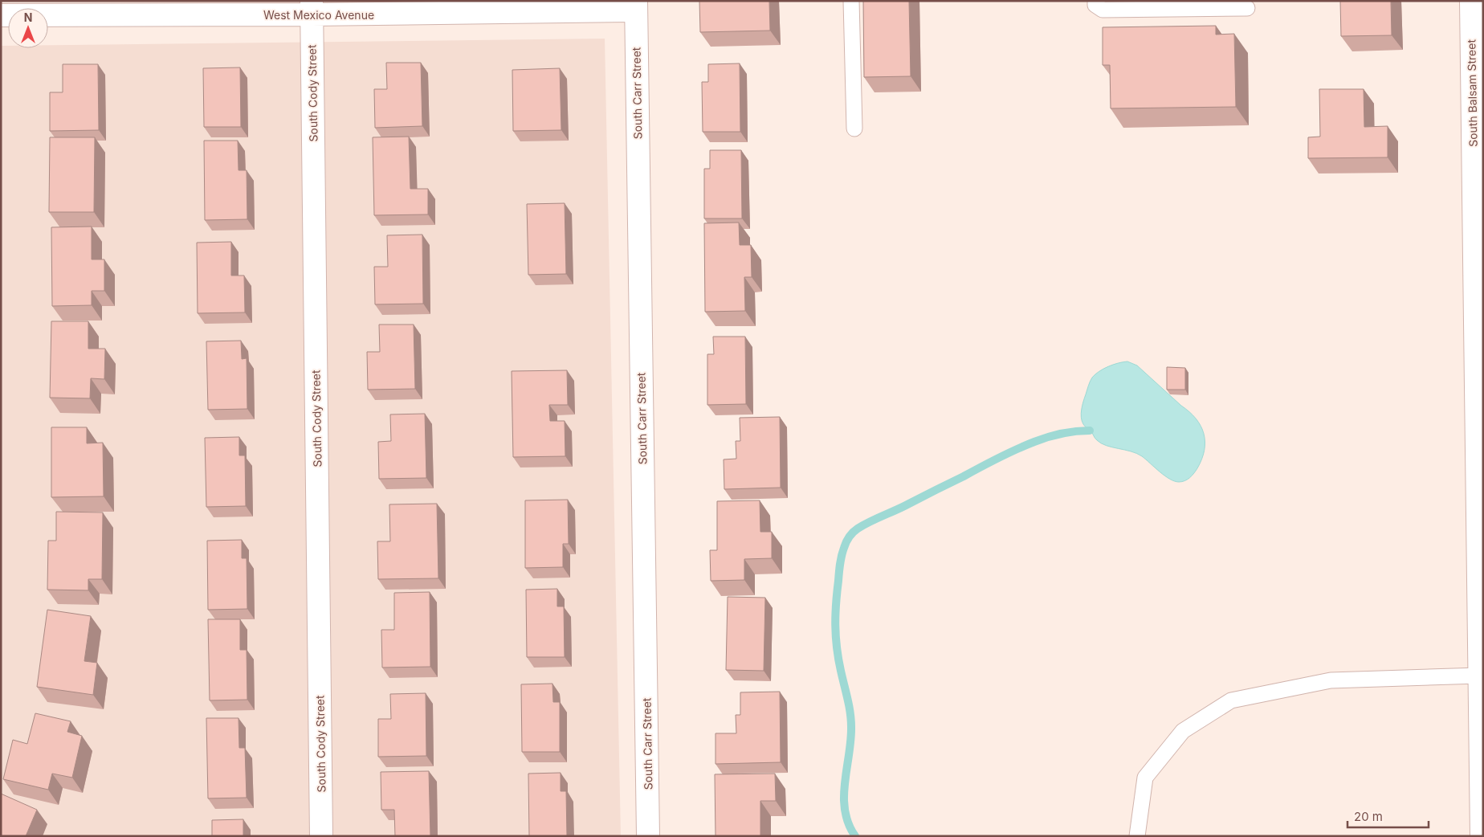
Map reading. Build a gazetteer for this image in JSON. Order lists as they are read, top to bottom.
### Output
{
  "streets": {
    "street": [
      "West Mexico Avenue",
      "South Cody Street",
      "South Carr Street",
      "South Balsam Street"
    ]
  },
  "crossings": [
    ["West Mexico Avenue", "South Cody Street"],
    ["West Mexico Avenue", "South Carr Street"]
  ],
  "scale_bar": "20 m",
  "north": "top"
}
